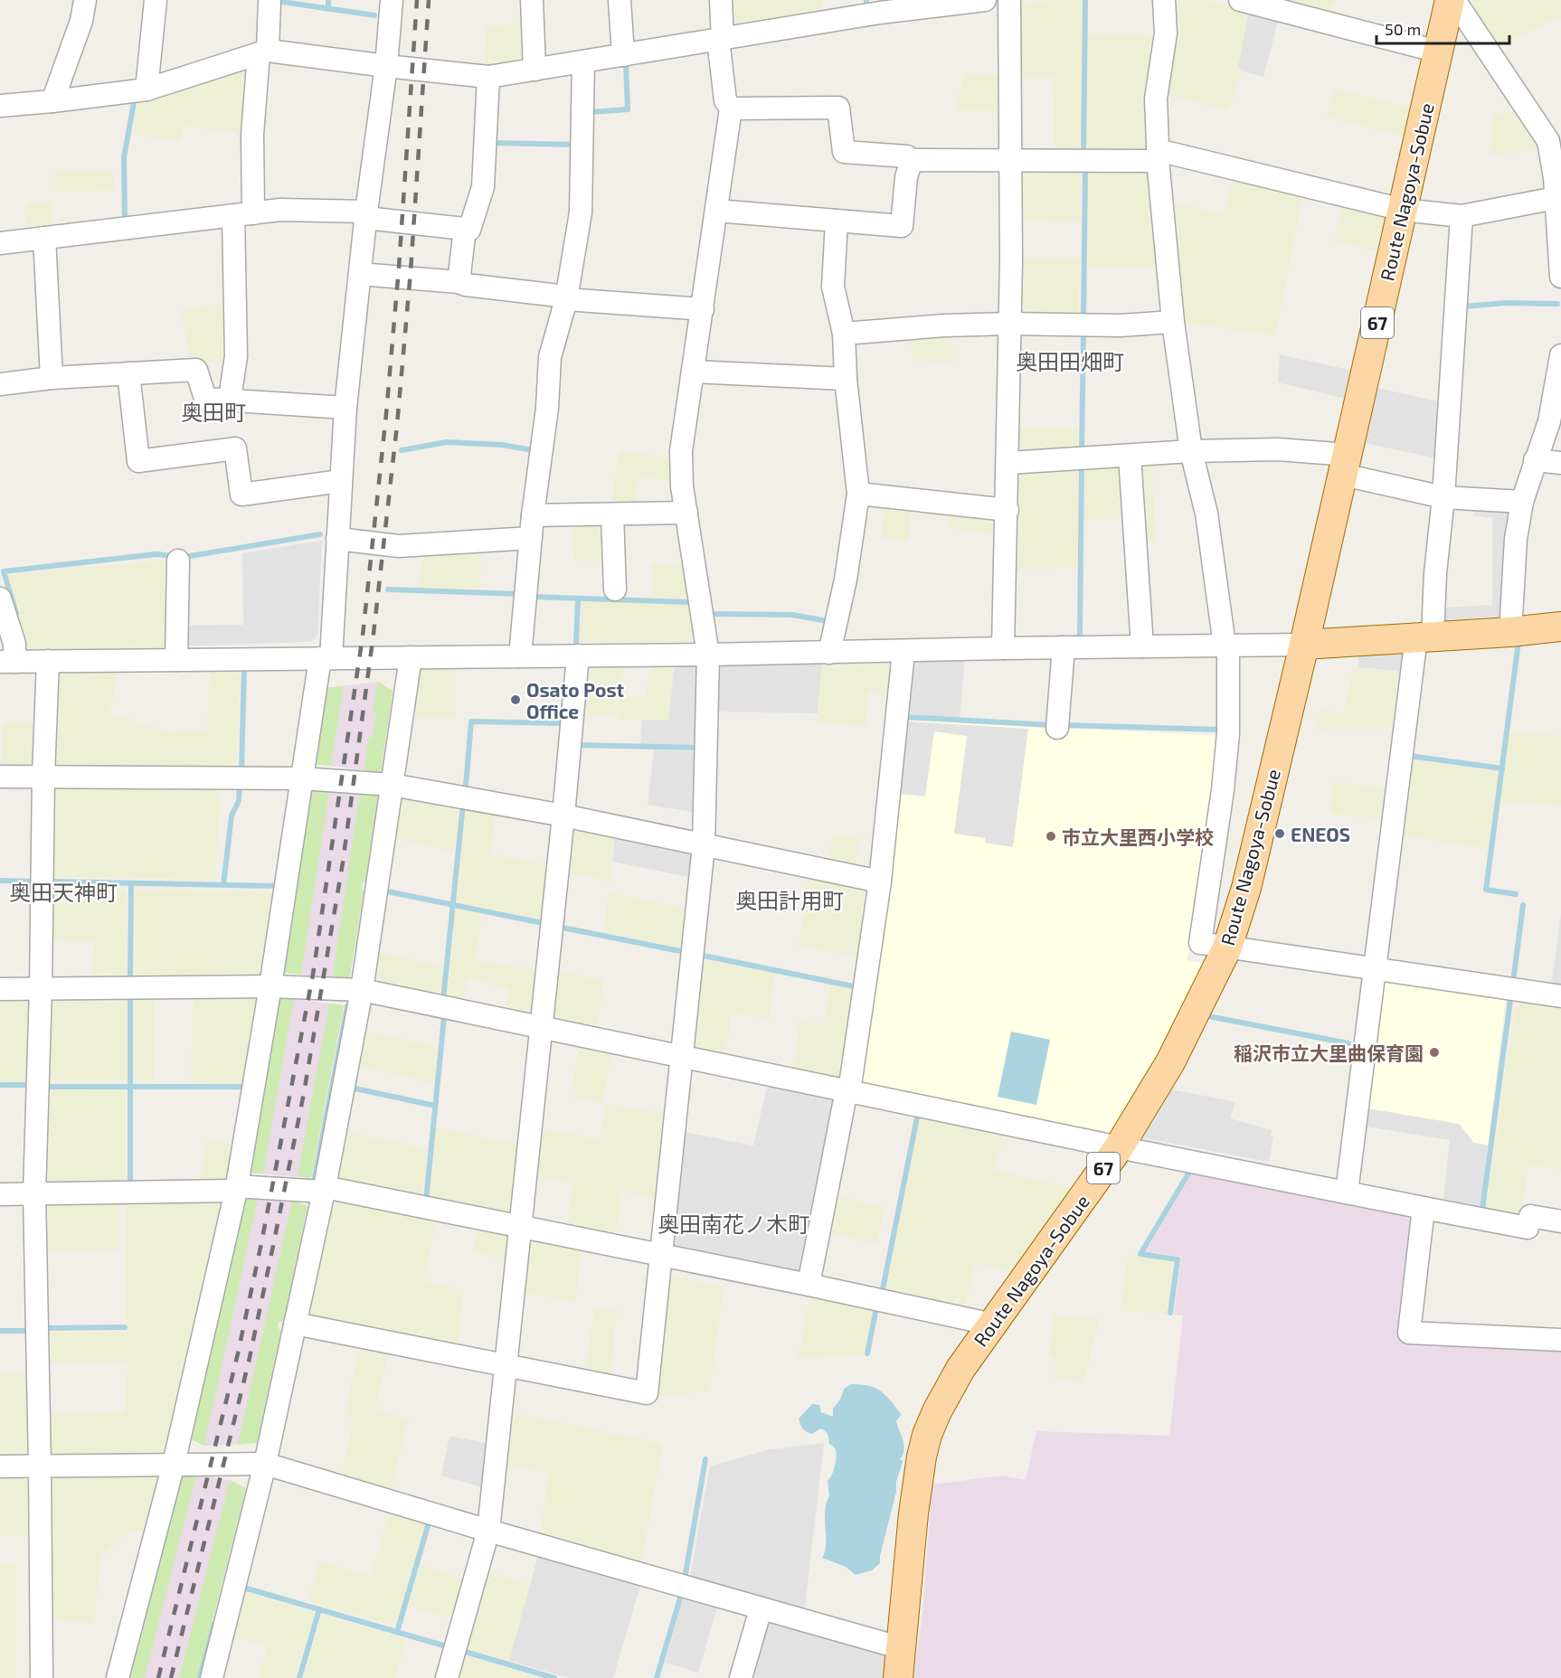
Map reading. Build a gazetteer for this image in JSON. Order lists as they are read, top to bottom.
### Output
{
  "streets": {
    "main road": ["Route Nagoya-Sobue", "67"]
  },
  "districts": [
    "奥田田畑町",
    "奥田町",
    "奥田天神町",
    "奥田計用町",
    "奥田南花ノ木町"
  ],
  "places": [
    "Osato Post Office",
    "ENEOS",
    "市立大里西小学校",
    "稲沢市立大里曲保育園"
  ],
  "scale_bar": "50 m"
}
